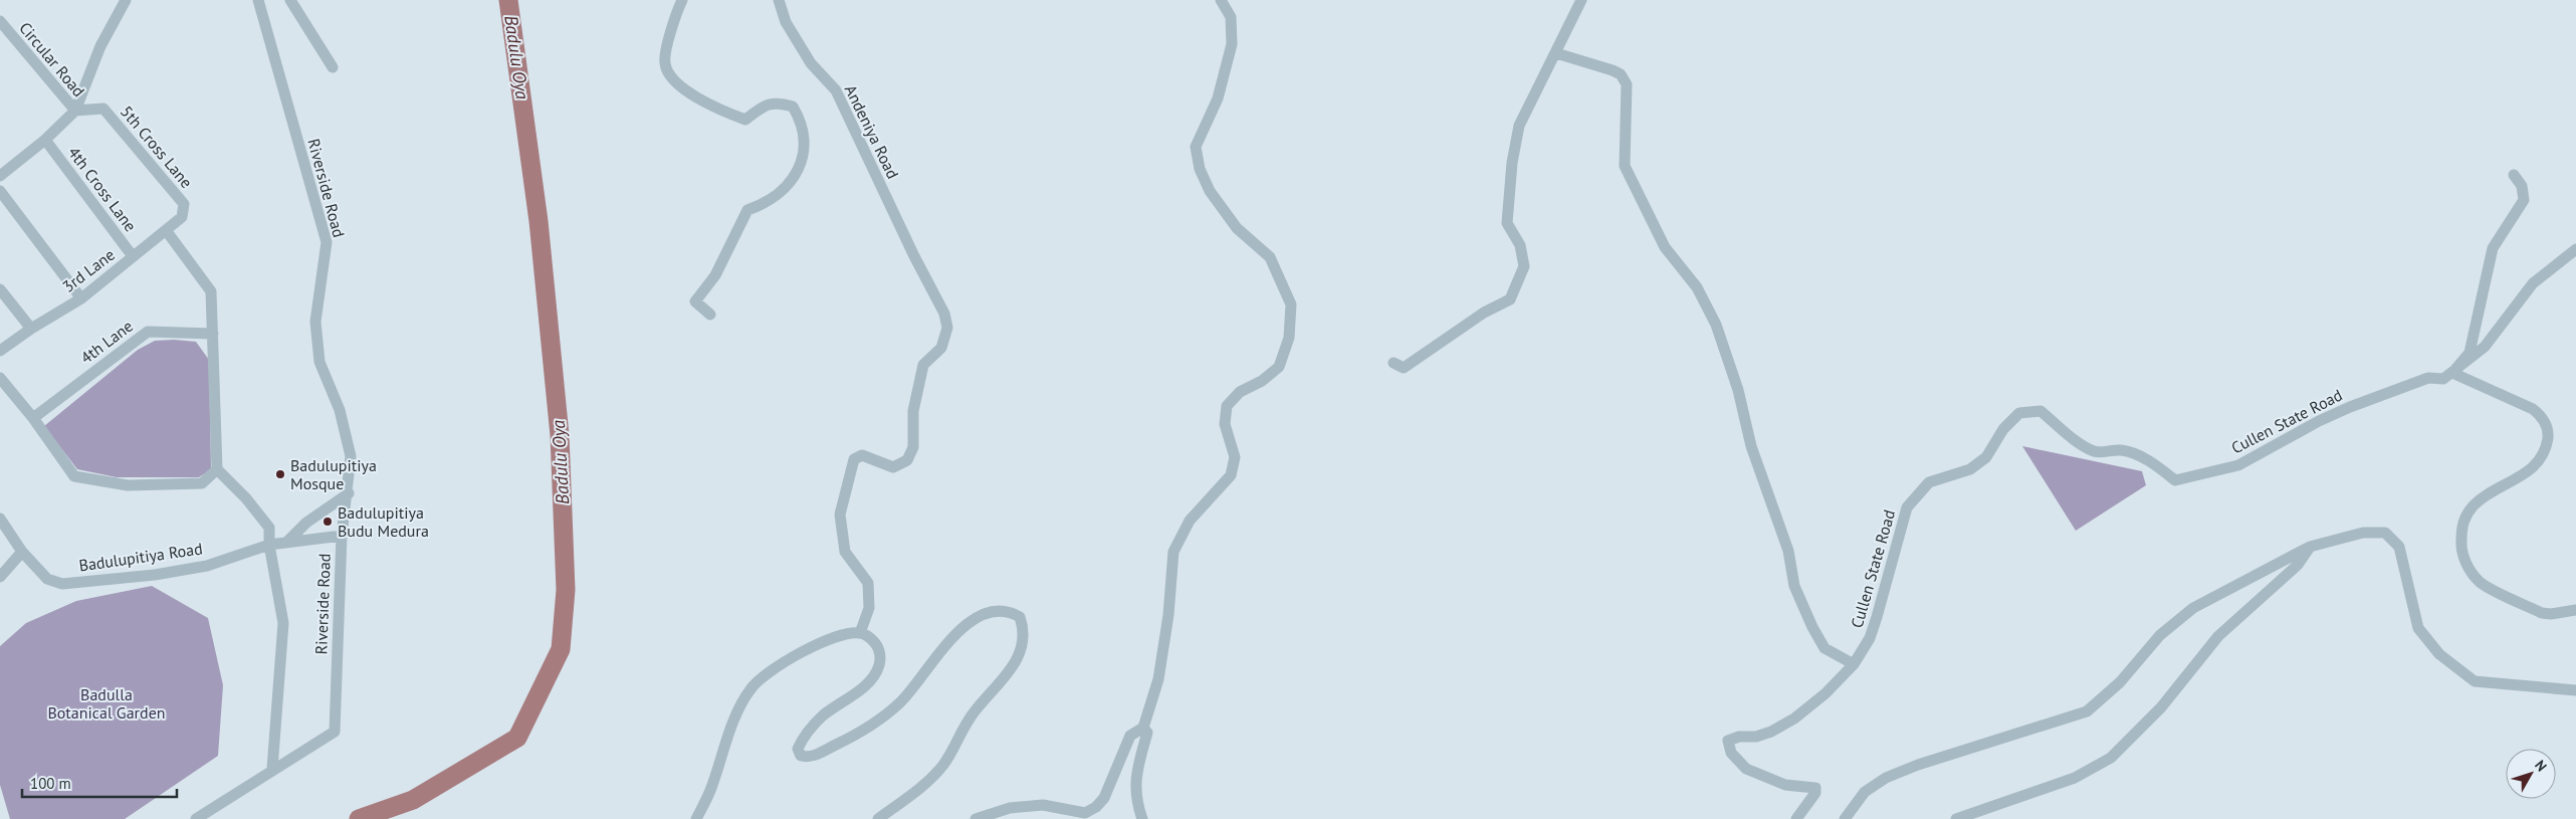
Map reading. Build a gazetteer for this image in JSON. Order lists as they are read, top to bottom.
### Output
{
  "streets": {
    "street": [
      "Circular Road",
      "Andeniya Road",
      "5th Cross Lane",
      "Riverside Road",
      "4th Cross Lane",
      "3rd Lane",
      "4th Lane",
      "Cullen State Road",
      "Badulupitiya Road"
    ]
  },
  "crossings": [
    ["Circular Road", "5th Cross Lane"],
    ["Circular Road", "4th Cross Lane"],
    ["5th Cross Lane", "3rd Lane"],
    ["Riverside Road", "Badulupitiya Road"],
    ["4th Cross Lane", "3rd Lane"]
  ],
  "water": ["Badulu Oya"],
  "parks": ["Badulla Botanical Garden"],
  "places": ["Badulupitiya Mosque", "Badulupitiya Budu Medura"],
  "scale_bar": "100 m",
  "north": "top right"
}
